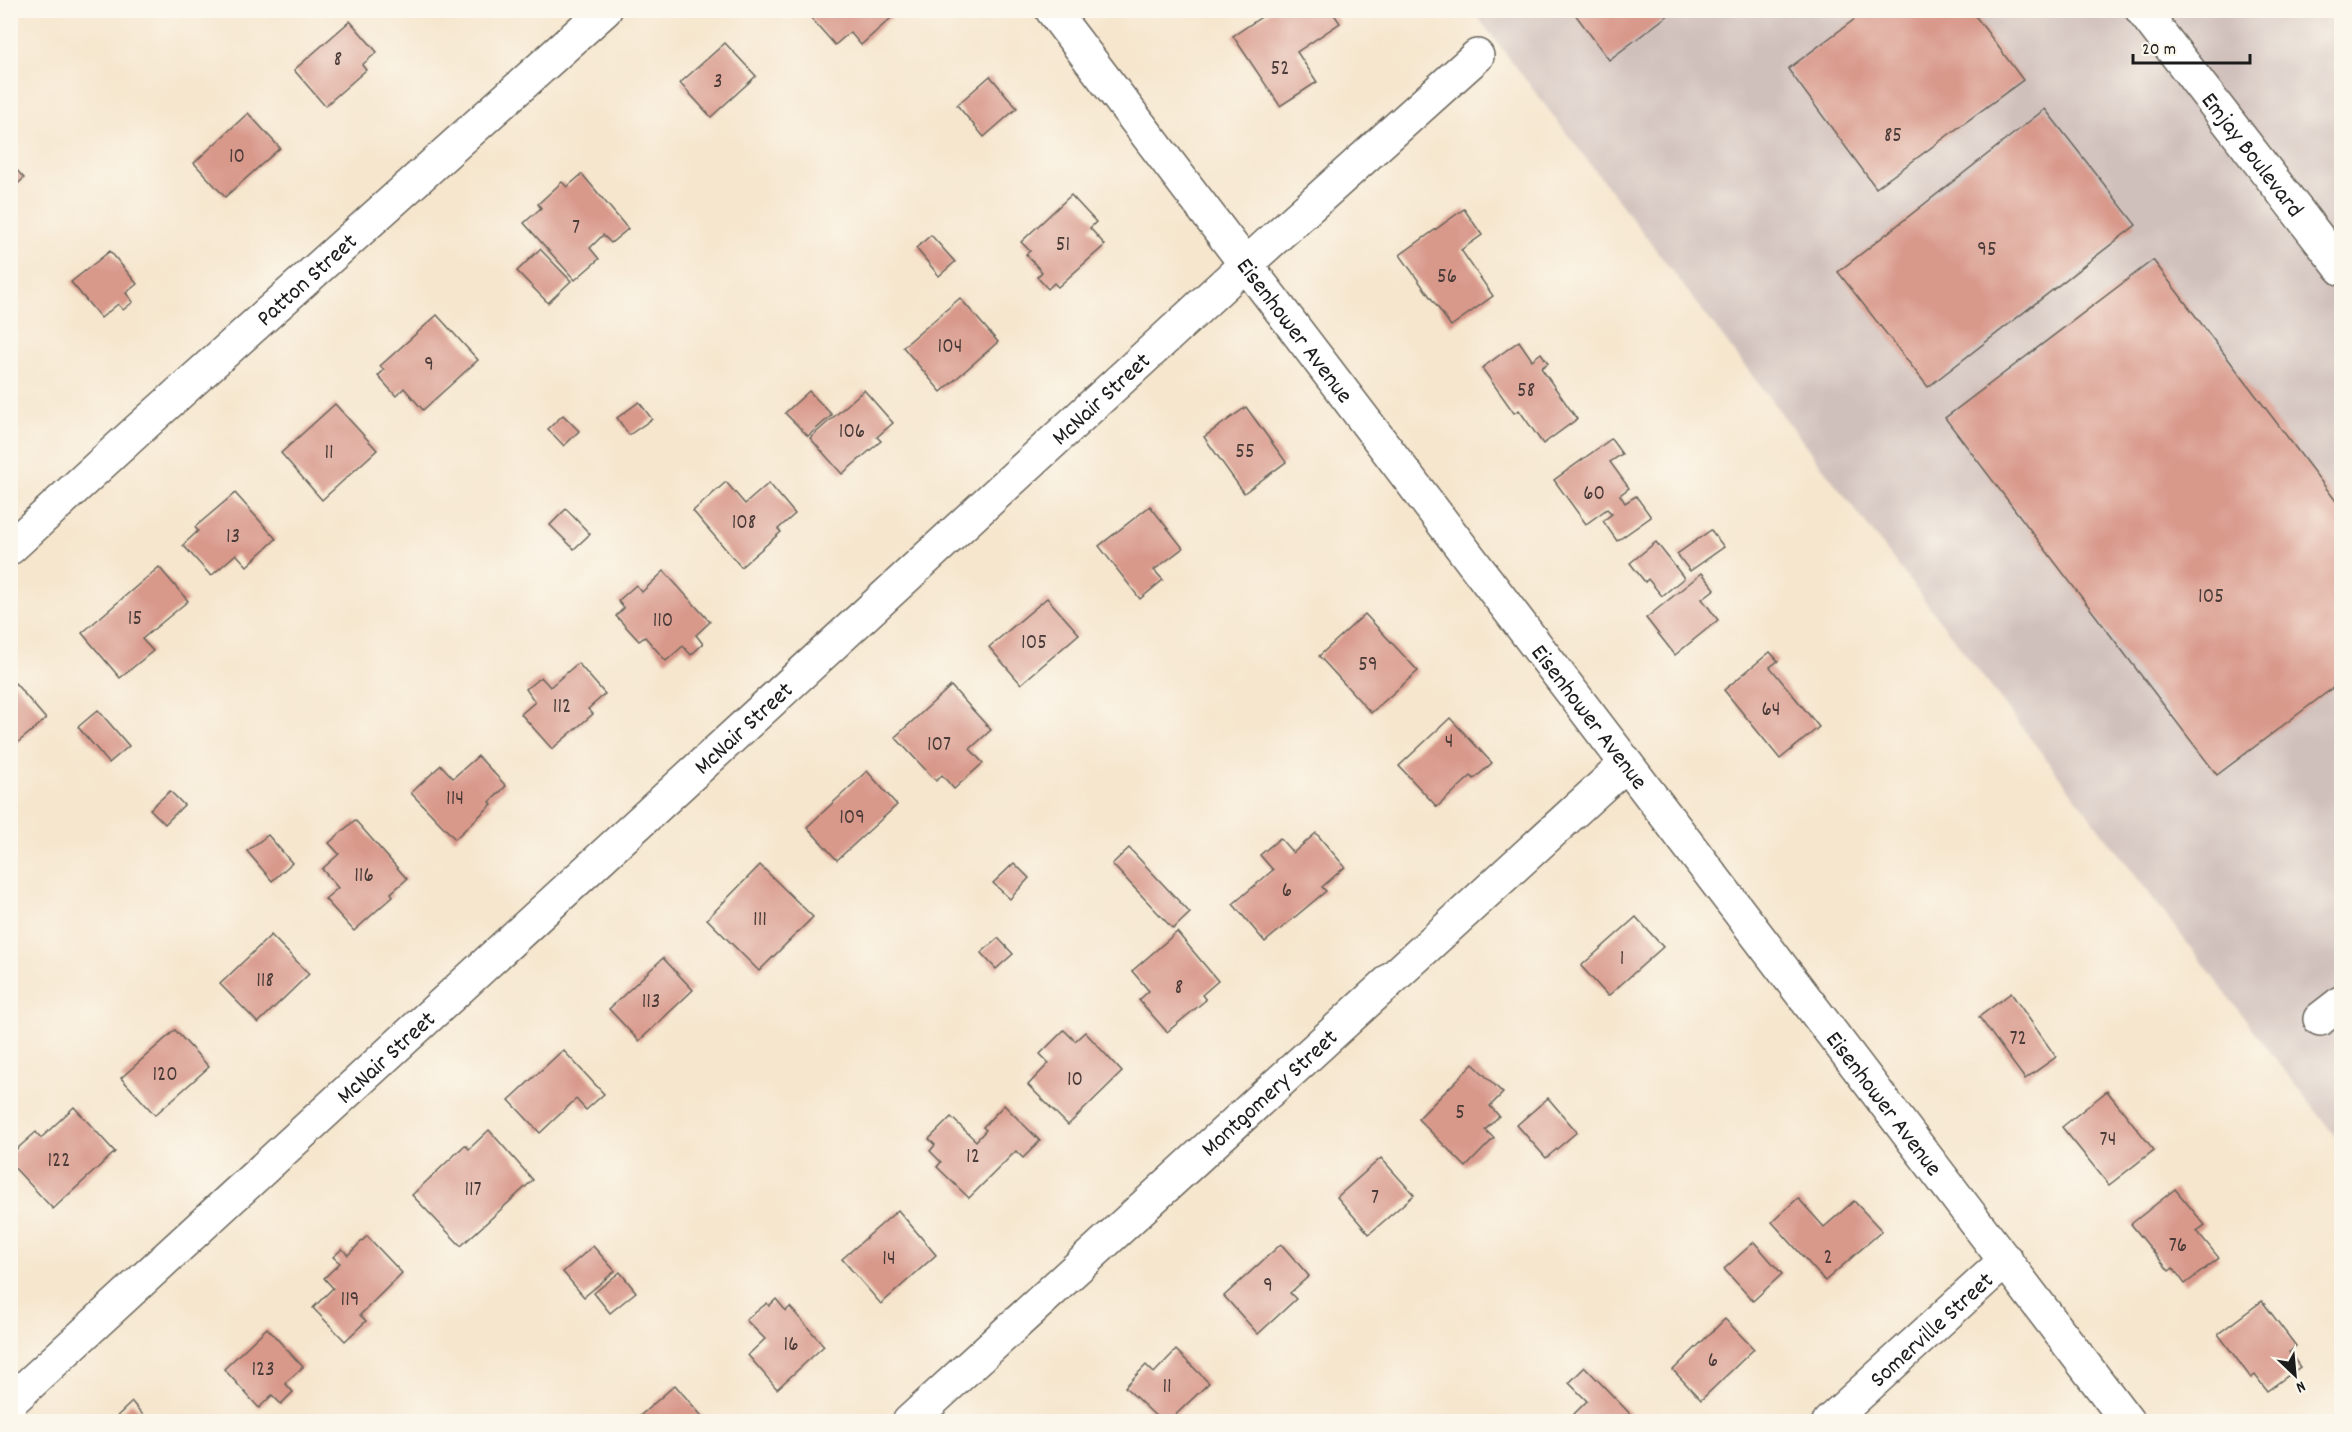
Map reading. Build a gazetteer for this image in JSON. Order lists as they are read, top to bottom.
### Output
{
  "streets": {
    "street": [
      "Emjay Boulevard",
      "Patton Street",
      "Eisenhower Avenue",
      "McNair Street",
      "Montgomery Street",
      "Somerville Street"
    ]
  },
  "crossings": [
    ["Eisenhower Avenue", "McNair Street"],
    ["Eisenhower Avenue", "Montgomery Street"],
    ["Eisenhower Avenue", "Somerville Street"]
  ],
  "house_numbers": [
    "8",
    "52",
    "3",
    "85",
    "10",
    "7",
    "51",
    "95",
    "56",
    "104",
    "9",
    "58",
    "106",
    "55",
    "11",
    "60",
    "108",
    "13",
    "105",
    "15",
    "110",
    "105",
    "59",
    "112",
    "64",
    "4",
    "107",
    "114",
    "109",
    "116",
    "6",
    "111",
    "1",
    "118",
    "8",
    "113",
    "72",
    "120",
    "10",
    "5",
    "74",
    "12",
    "122",
    "117",
    "7",
    "76",
    "2",
    "14",
    "9",
    "119",
    "16",
    "6",
    "123",
    "11"
  ],
  "scale_bar": "20 m",
  "north": "bottom right"
}
